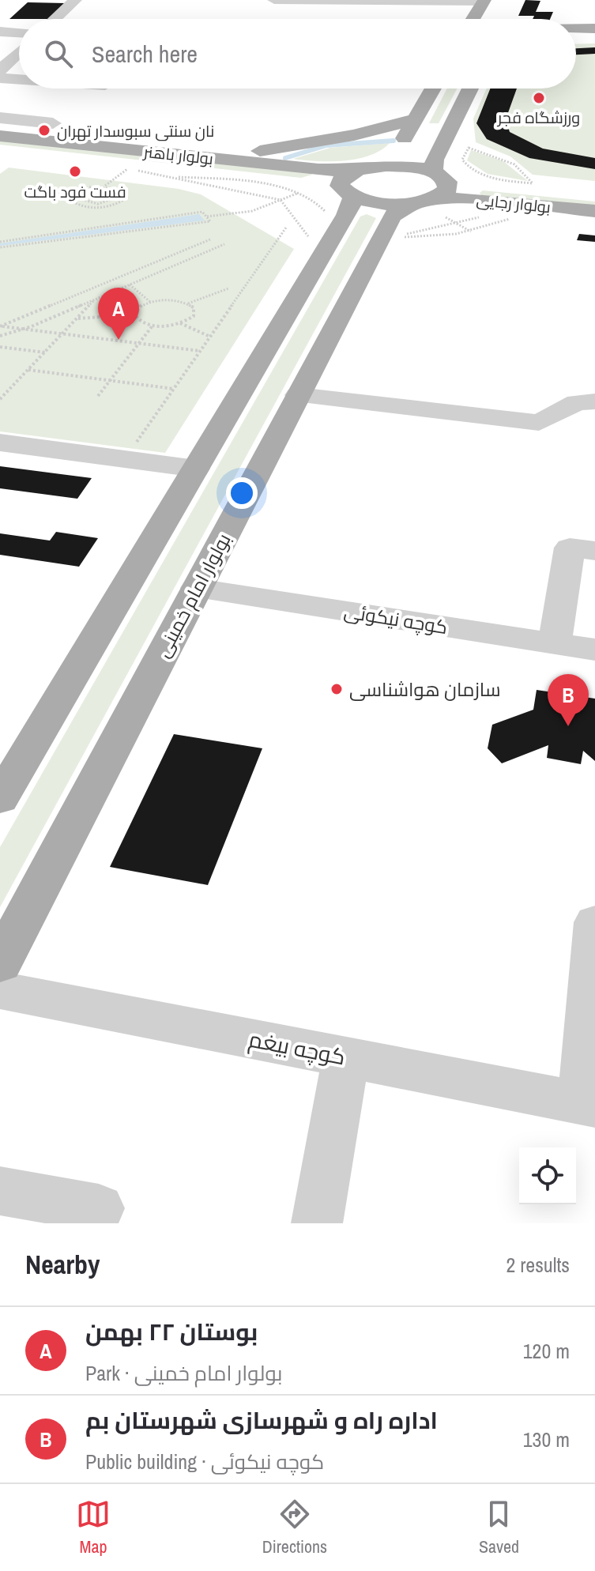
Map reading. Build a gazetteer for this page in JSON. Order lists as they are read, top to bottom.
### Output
{
  "streets": {
    "main road": ["بولوار باهنر", "بولوار رجایی", "بولوار امام خمینی"],
    "street": ["کوچه نیکوئی", "کوچه بیغم"]
  },
  "crossings": [
    ["بولوار باهنر", "بولوار رجایی"],
    ["بولوار رجایی", "بولوار امام خمینی"],
    ["بولوار امام خمینی", "کوچه نیکوئی"]
  ],
  "places": [
    "ورزشگاه فجر",
    "نان سنتی سبوسدار تهران",
    "فست فود باگت",
    "سازمان هواشناسی"
  ],
  "page": {
    "search": "Search here",
    "pins": ["A", "B"],
    "heading": ["Nearby", "2 results"],
    "list": [
      {
        "mark": "A",
        "name": "بوستان ۲۲ بهمن",
        "note": "Park · بولوار امام خمینی",
        "value": "120 m"
      },
      {
        "mark": "B",
        "name": "اداره راه و شهرسازی شهرستان بم",
        "note": "Public building · کوچه نیکوئی",
        "value": "130 m"
      }
    ],
    "nav": ["Map", "Directions", "Saved"]
  }
}
